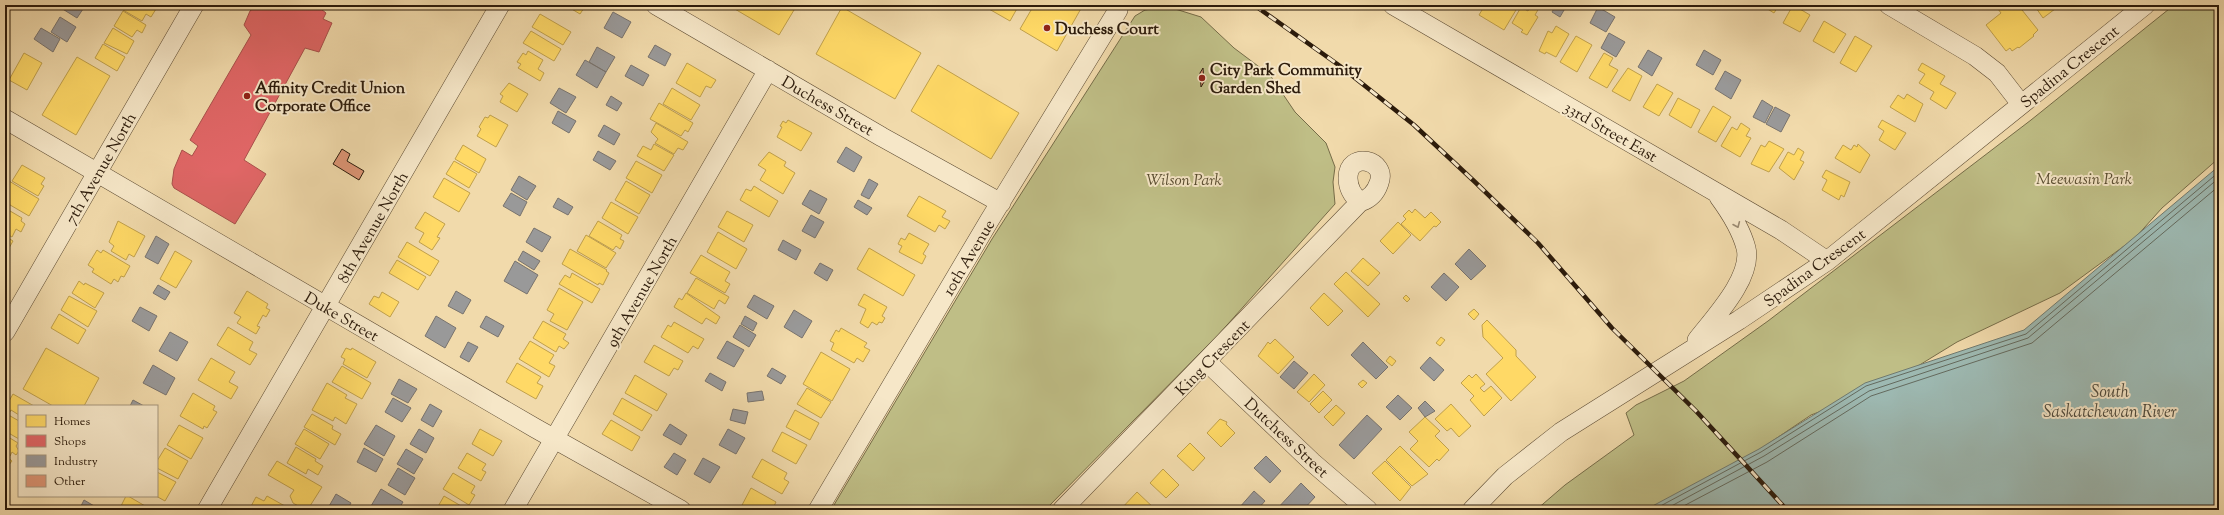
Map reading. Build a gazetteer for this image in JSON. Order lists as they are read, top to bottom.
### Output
{
  "streets": {
    "street": [
      "Spadina Crescent",
      "Duchess Street",
      "33rd Street East",
      "7th Avenue North",
      "8th Avenue North",
      "10th Avenue",
      "9th Avenue North",
      "Duke Street",
      "King Crescent",
      "Dutchess Street"
    ]
  },
  "crossings": [
    ["Spadina Crescent", "33rd Street East"],
    ["Duchess Street", "10th Avenue"],
    ["Duchess Street", "9th Avenue North"],
    ["7th Avenue North", "Duke Street"],
    ["8th Avenue North", "Duke Street"],
    ["9th Avenue North", "Duke Street"],
    ["King Crescent", "Dutchess Street"]
  ],
  "water": ["South Saskatchewan River"],
  "parks": ["Meewasin Park", "Wilson Park"],
  "places": ["Duchess Court", "City Park Community Garden Shed", "Affinity Credit Union Corporate Office"],
  "legend": [
    "Homes",
    "Shops",
    "Industry",
    "Other"
  ]
}
